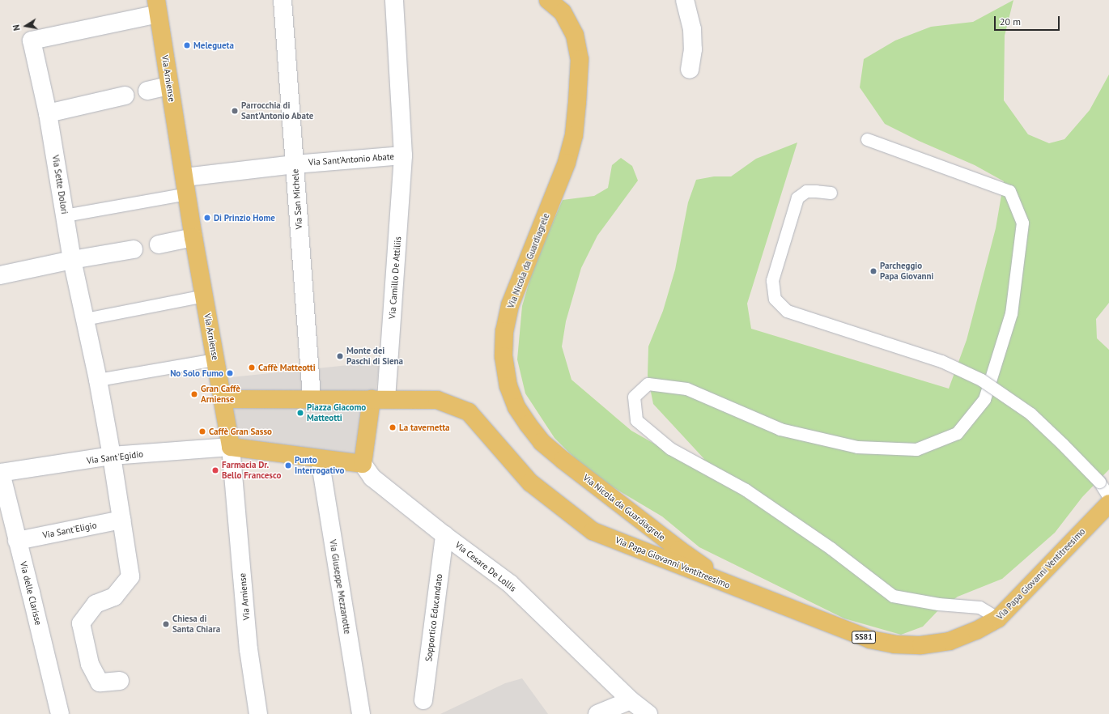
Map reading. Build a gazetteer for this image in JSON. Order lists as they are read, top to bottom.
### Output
{
  "streets": {
    "main road": [
      "Via Arniense",
      "Via Nicola da Guardiagrele",
      "Via Papa Giovanni Ventitreesimo",
      "SS81"
    ],
    "street": [
      "Via Sant'Antonio Abate",
      "Via Sette Dolori",
      "Via San Michele",
      "Via Camillo De Attiliis",
      "Via Sant'Egidio",
      "Via Sant'Eligio",
      "Via Cesare De Lollis",
      "Via Giuseppe Mezzanotte",
      "Via delle Clarisse",
      "Sopportico Educandato"
    ]
  },
  "crossings": [
    ["Via Arniense", "Via Sant'Antonio Abate"],
    ["Via Arniense", "Via Sette Dolori"],
    ["Via Arniense", "Via Sant'Egidio"],
    ["Via Arniense", "Via Papa Giovanni Ventitreesimo"],
    ["Via Sant'Antonio Abate", "Via San Michele"],
    ["Via Sant'Antonio Abate", "Via Camillo De Attiliis"],
    ["Via Sette Dolori", "Via Sant'Egidio"],
    ["Via San Michele", "Via Papa Giovanni Ventitreesimo"],
    ["Via Nicola da Guardiagrele", "Via Papa Giovanni Ventitreesimo"],
    ["Via Camillo De Attiliis", "Via Papa Giovanni Ventitreesimo"],
    ["Via Sant'Egidio", "Via delle Clarisse"],
    ["Via Sant'Eligio", "Via delle Clarisse"],
    ["Via Cesare De Lollis", "Sopportico Educandato"]
  ],
  "places": [
    "Melegueta",
    "Parrocchia di Sant'Antonio Abate",
    "Di Prinzio Home",
    "Parcheggio Papa Giovanni",
    "Monte dei Paschi di Siena",
    "Caffè Matteotti",
    "No Solo Fumo",
    "Gran Caffè Arniense",
    "Piazza Giacomo Matteotti",
    "La tavernetta",
    "Caffè Gran Sasso",
    "Punto Interrogativo",
    "Farmacia Dr. Bello Francesco",
    "Chiesa di Santa Chiara"
  ],
  "scale_bar": "20 m",
  "north": "left"
}
